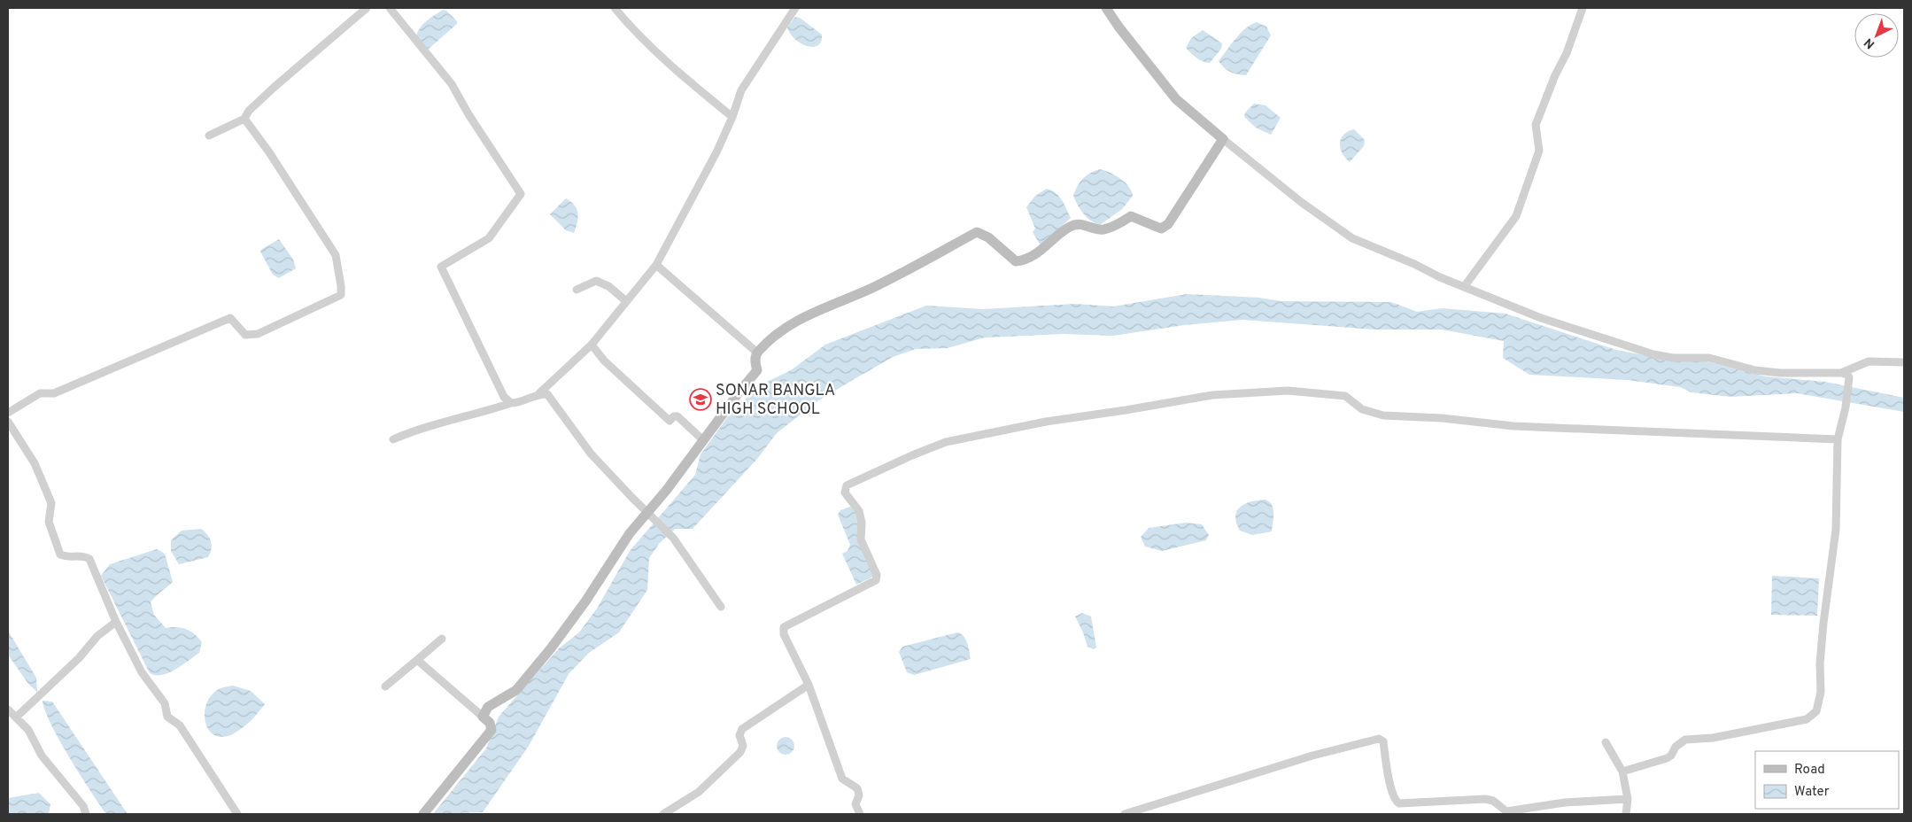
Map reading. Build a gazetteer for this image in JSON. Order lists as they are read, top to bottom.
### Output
{
  "places": {
    "school or university": ["SONAR BANGLA HIGH SCHOOL"]
  },
  "legend": ["Road", "Water"],
  "north": "bottom left"
}
